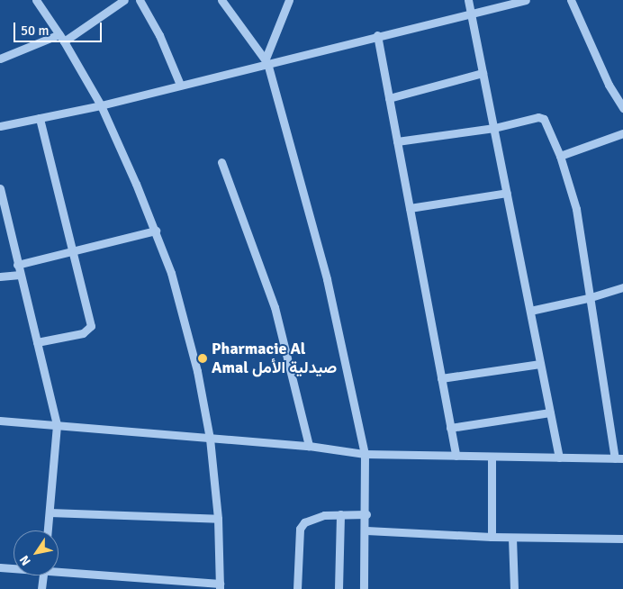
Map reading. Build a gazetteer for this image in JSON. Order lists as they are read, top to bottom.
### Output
{
  "places": ["Pharmacie Al Amal صيدلية الأمل"],
  "scale_bar": "50 m",
  "north": "bottom left"
}
